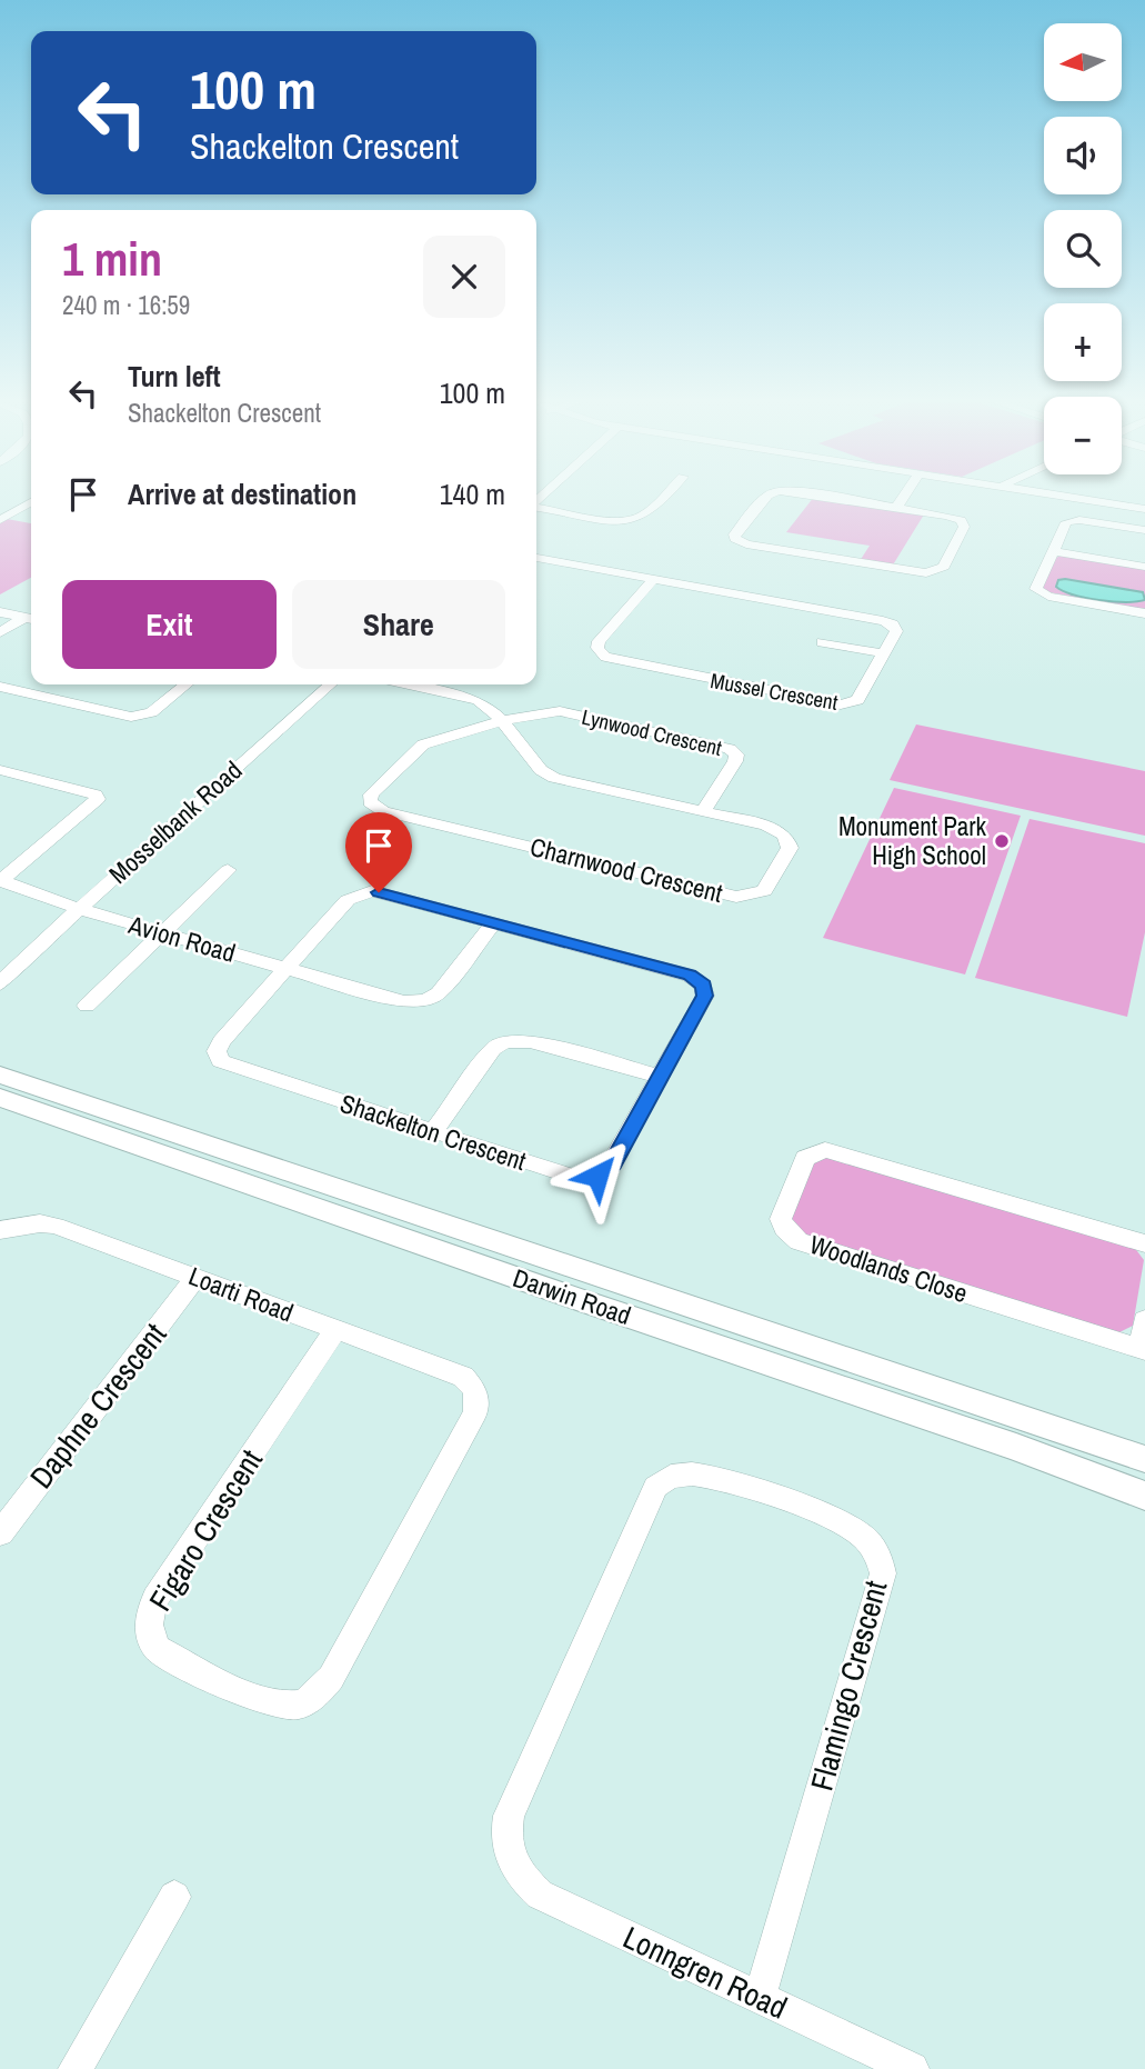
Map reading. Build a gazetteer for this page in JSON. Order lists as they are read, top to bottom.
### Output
{
  "streets": {
    "street": [
      "Mussel Crescent",
      "Lynwood Crescent",
      "Mosselbank Road",
      "Charnwood Crescent",
      "Avion Road",
      "Shackelton Crescent",
      "Woodlands Close",
      "Loarti Road",
      "Darwin Road",
      "Daphne Crescent",
      "Figaro Crescent",
      "Flamingo Crescent",
      "Lonngren Road"
    ]
  },
  "crossings": [
    ["Lynwood Crescent", "Charnwood Crescent"],
    ["Mosselbank Road", "Avion Road"],
    ["Avion Road", "Shackelton Crescent"],
    ["Loarti Road", "Daphne Crescent"],
    ["Loarti Road", "Figaro Crescent"],
    ["Flamingo Crescent", "Lonngren Road"]
  ],
  "places": ["Monument Park High School"],
  "north": "left",
  "page": {
    "map_buttons": ["+", "−"],
    "turn": ["100 m", "Shackelton Crescent"],
    "heading": ["1 min", "240 m · 16:59"],
    "list": [
      {
        "name": "Turn left",
        "note": "Shackelton Crescent",
        "value": "100 m"
      },
      {
        "name": "Arrive at destination",
        "value": "140 m"
      }
    ],
    "buttons": ["Exit", "Share"]
  }
}
